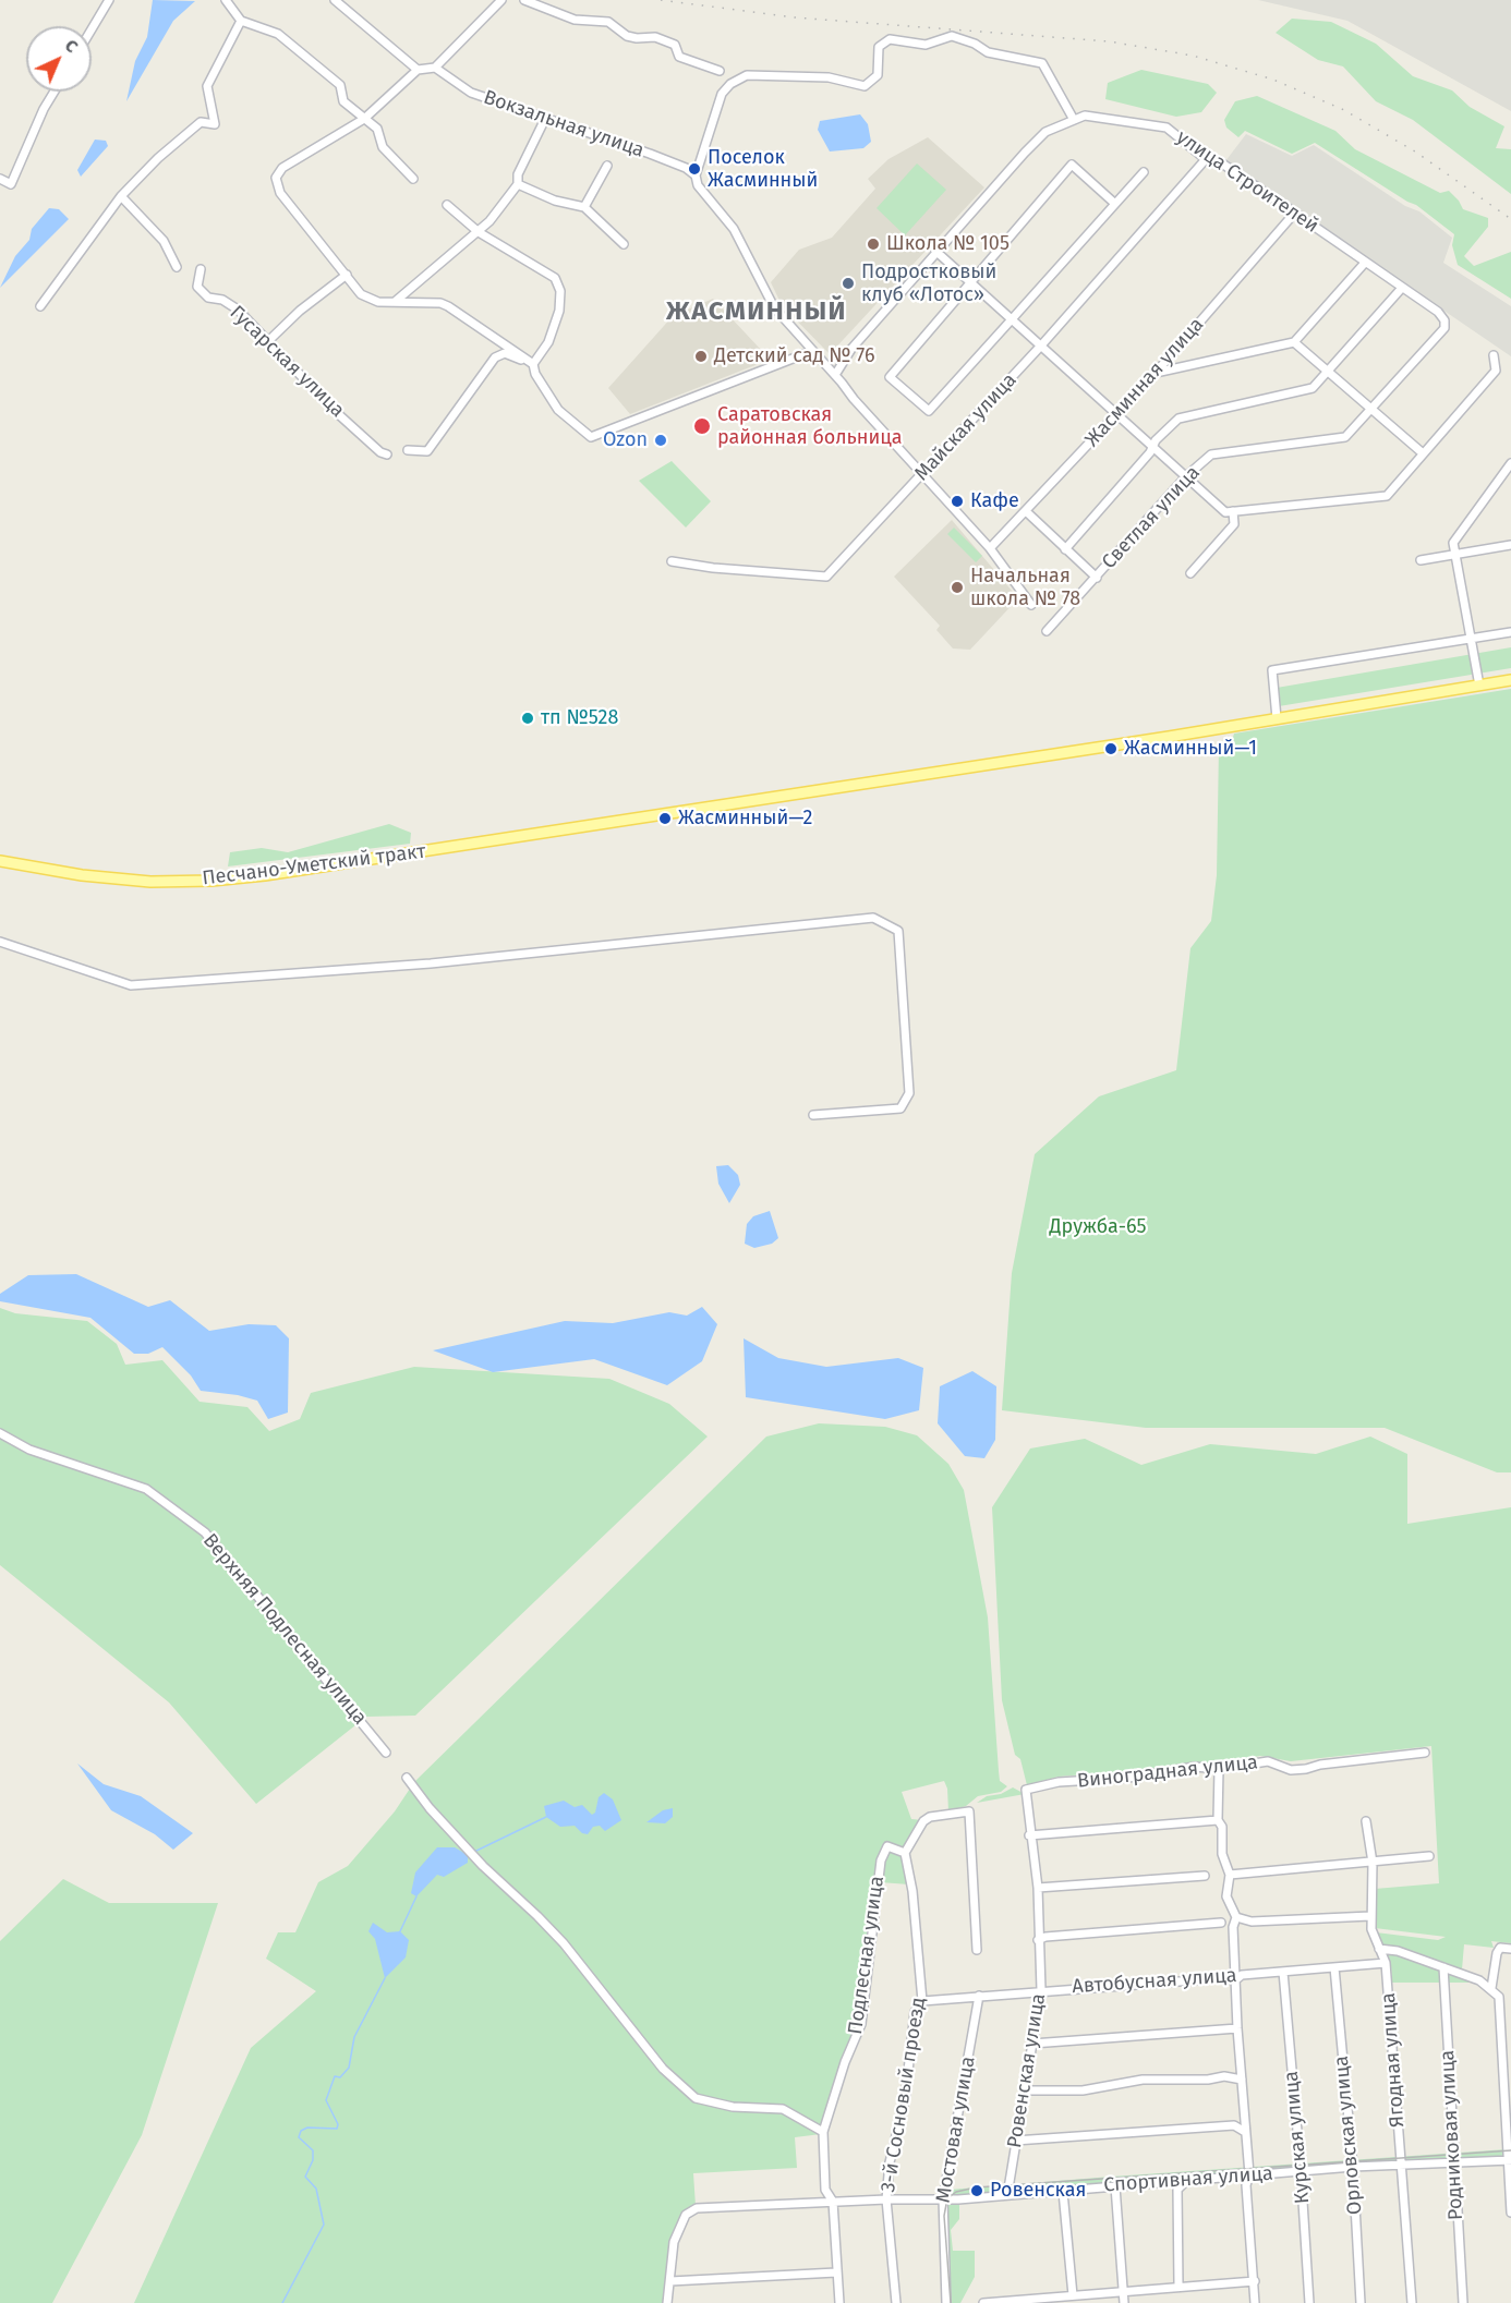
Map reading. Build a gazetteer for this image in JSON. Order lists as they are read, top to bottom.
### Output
{
  "streets": {
    "main road": ["Песчано-Уметский тракт"],
    "street": [
      "Вокзальная улица",
      "улица Строителей",
      "Гусарская улица",
      "Жасминная улица",
      "Майская улица",
      "Светлая улица",
      "Верхняя Подлесная улица",
      "Виноградная улица",
      "Подлесная улица",
      "Автобусная улица",
      "Ягодная улица",
      "Ровенская улица",
      "3-й Сосновый проезд",
      "Мостовая улица",
      "Орловская улица",
      "Родниковая улица",
      "Курская улица",
      "Спортивная улица"
    ]
  },
  "crossings": [
    ["улица Строителей", "Жасминная улица"],
    ["улица Строителей", "Майская улица"],
    ["улица Строителей", "Светлая улица"],
    ["Виноградная улица", "Ровенская улица"],
    ["Подлесная улица", "3-й Сосновый проезд"],
    ["Подлесная улица", "Спортивная улица"],
    ["Автобусная улица", "Ягодная улица"],
    ["Автобусная улица", "Ровенская улица"],
    ["Автобусная улица", "3-й Сосновый проезд"],
    ["Автобусная улица", "Мостовая улица"],
    ["Автобусная улица", "Орловская улица"],
    ["Автобусная улица", "Курская улица"],
    ["Ягодная улица", "Спортивная улица"],
    ["Ровенская улица", "Спортивная улица"],
    ["3-й Сосновый проезд", "Спортивная улица"],
    ["Мостовая улица", "Спортивная улица"],
    ["Орловская улица", "Спортивная улица"],
    ["Родниковая улица", "Спортивная улица"],
    ["Курская улица", "Спортивная улица"]
  ],
  "districts": ["ЖАСМИННЫЙ"],
  "parks": ["Дружба-65"],
  "places": [
    "Поселок Жасминный",
    "Школа № 105",
    "Подростковый клуб «Лотос»",
    "Детский сад № 76",
    "Саратовская районная больница",
    "Ozon",
    "Кафе",
    "Начальная школа № 78",
    "тп №528",
    "Жасминный—1",
    "Жасминный—2",
    "Ровенская"
  ],
  "north": "top right"
}
